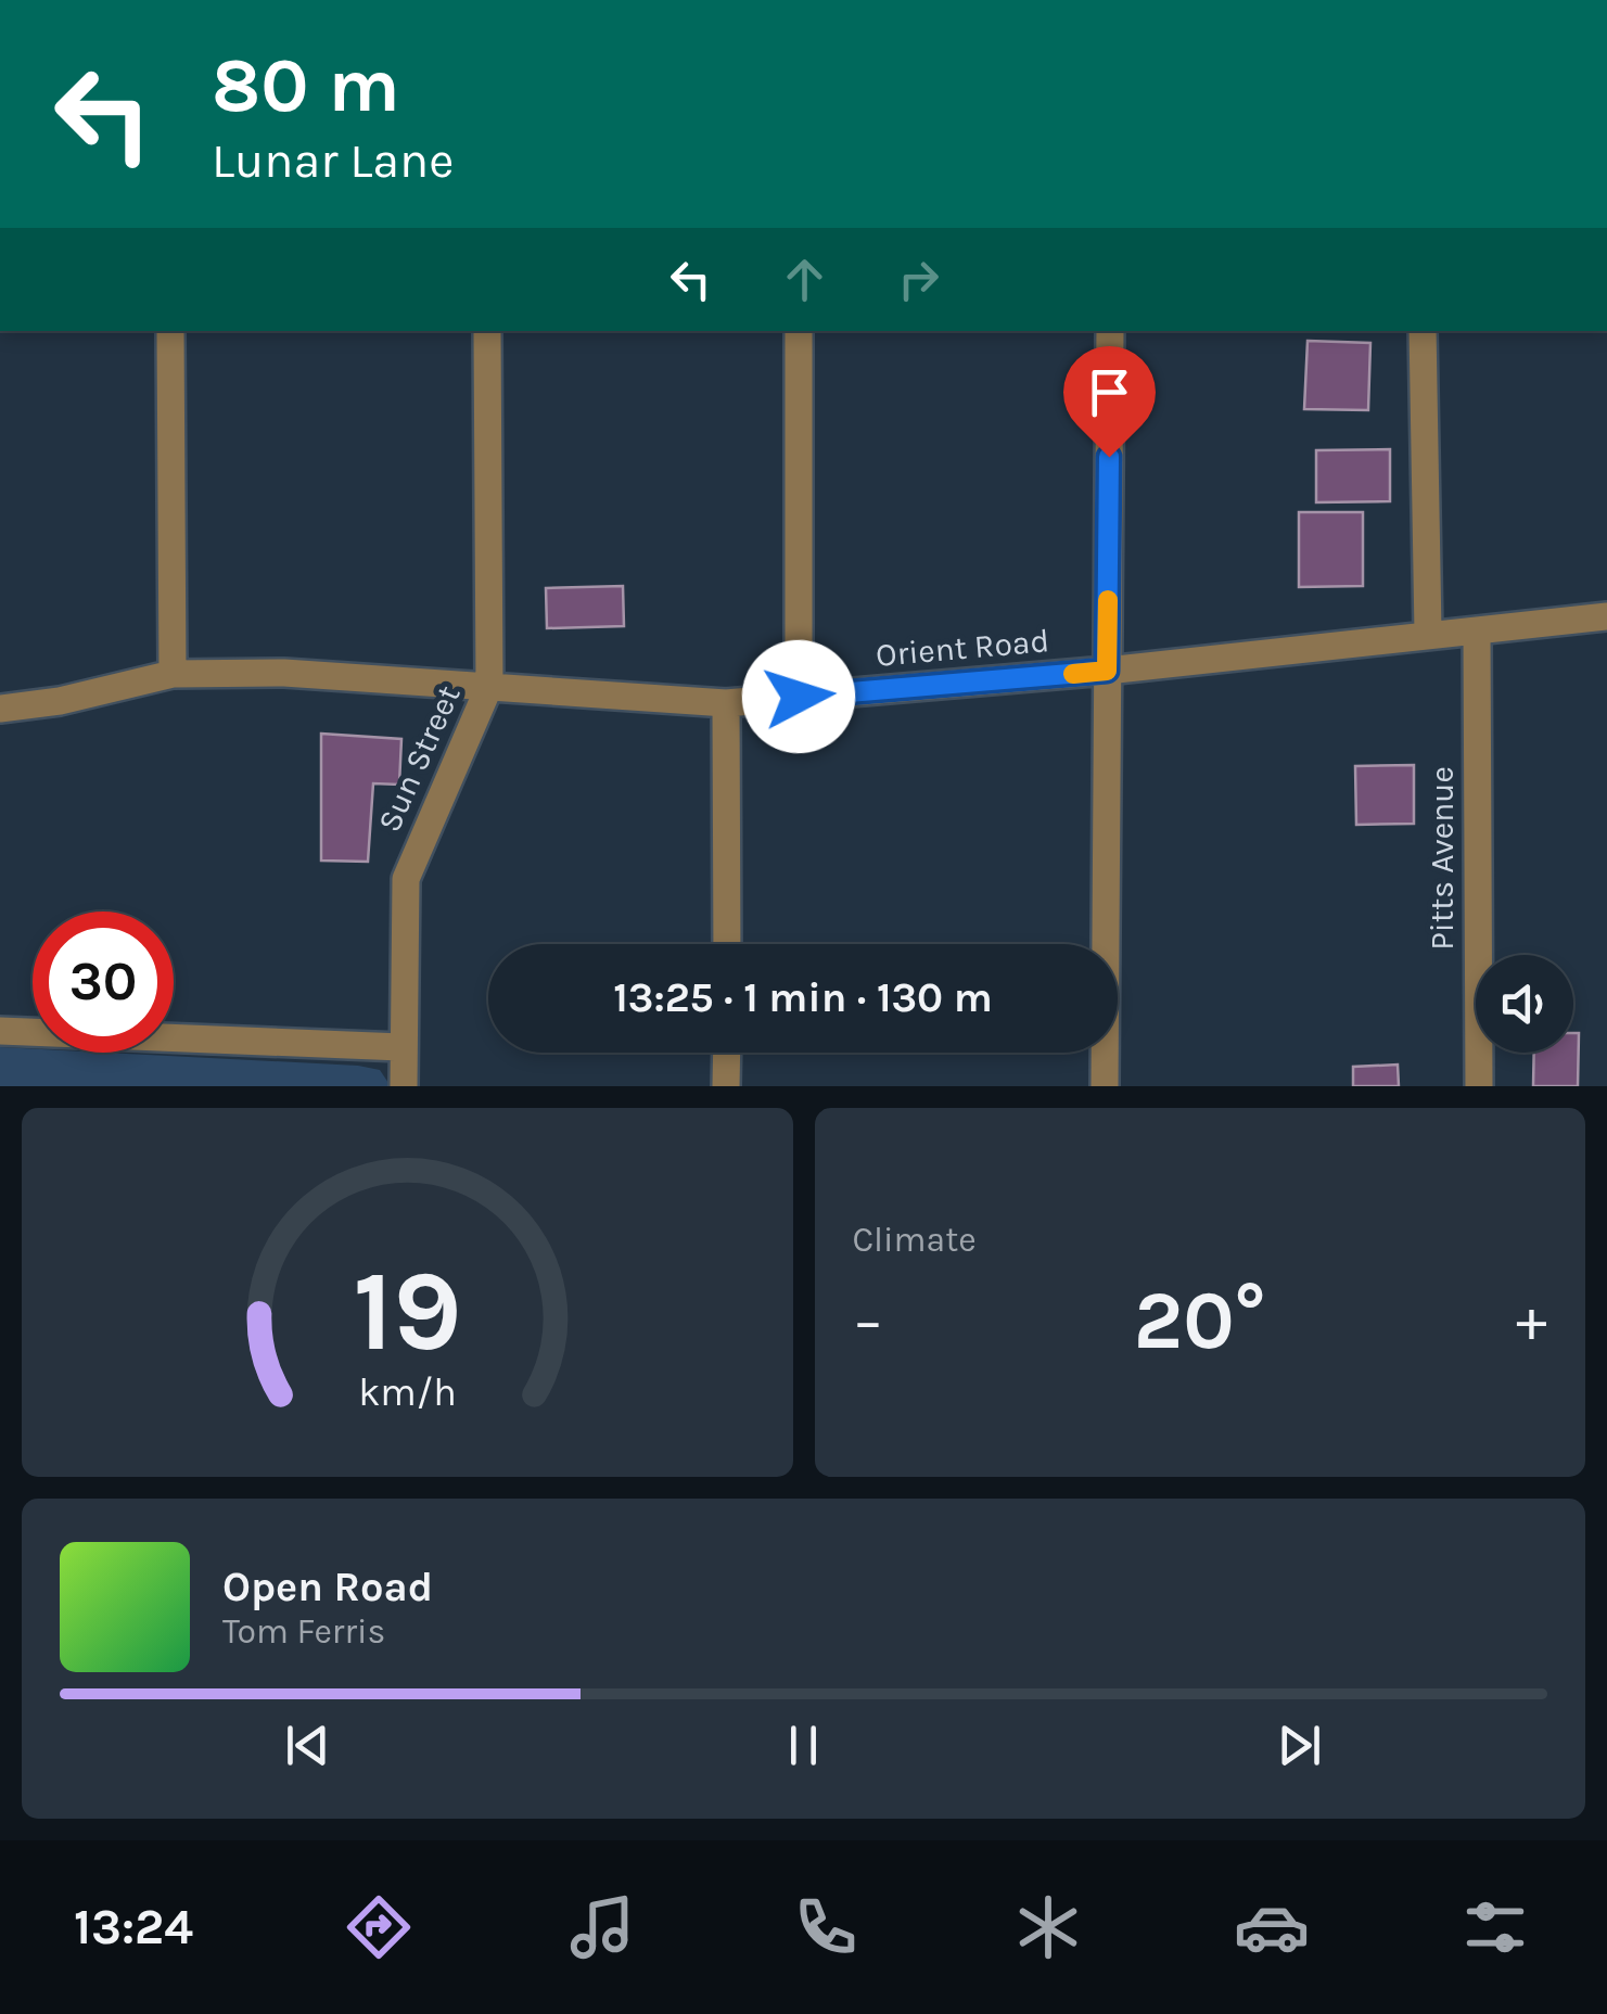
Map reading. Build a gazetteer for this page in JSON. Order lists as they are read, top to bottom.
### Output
{
  "streets": {
    "street": ["Orient Road", "Sun Street", "Pitts Avenue"]
  },
  "crossings": [
    ["Orient Road", "Sun Street"],
    ["Orient Road", "Pitts Avenue"]
  ],
  "page": {
    "turn": ["80 m", "Lunar Lane"],
    "limit": "30",
    "trip": "13:25 · 1 min · 130 m",
    "tile": "Climate",
    "heat": ["−", "20°", "+"],
    "song": ["Open Road", "Tom Ferris"],
    "tabs": "13:24",
    "gauge": ["19", "km/h"]
  }
}
